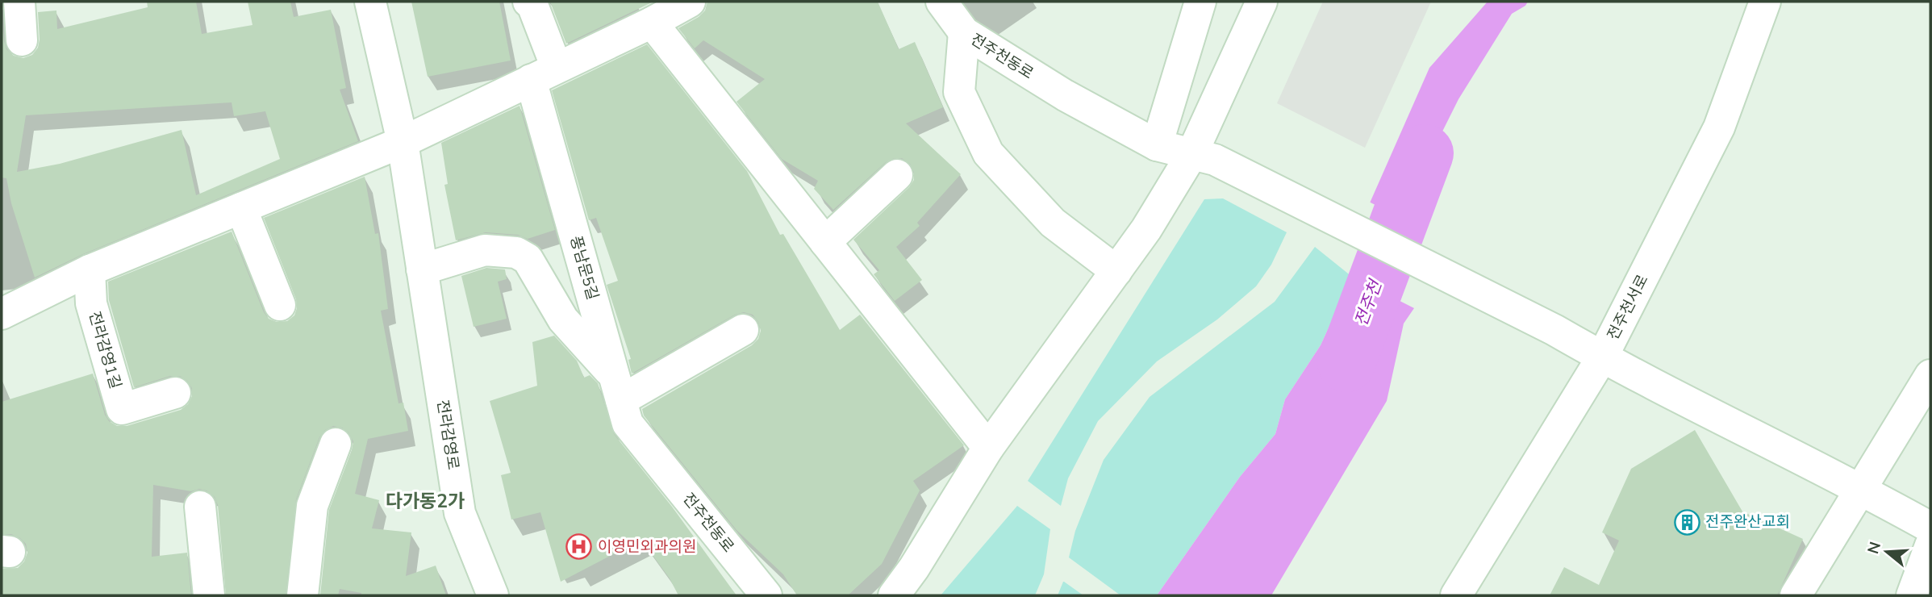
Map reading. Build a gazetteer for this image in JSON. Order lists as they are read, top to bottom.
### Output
{
  "streets": {
    "street": [
      "전주천동로",
      "풍남문5길",
      "전주천서로",
      "전라감영1길",
      "전라감영로"
    ]
  },
  "crossings": [
    ["전주천동로", "풍남문5길"],
    ["전주천동로", "전주천서로"]
  ],
  "districts": ["다가동2가"],
  "water": ["전주천"],
  "places": {
    "building": ["전주완산교회"],
    "hospital": ["이영민외과의원"]
  },
  "north": "left"
}
